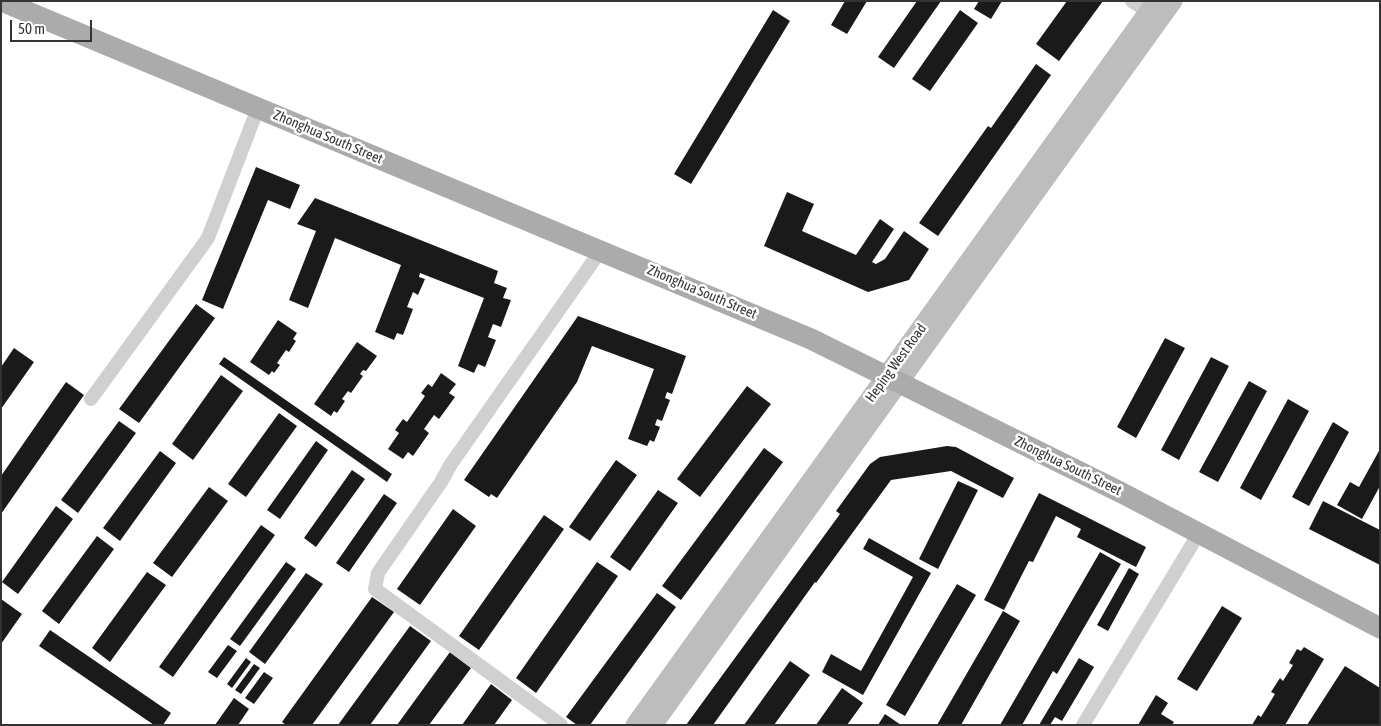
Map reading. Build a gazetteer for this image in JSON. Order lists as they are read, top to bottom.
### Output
{
  "streets": {
    "main road": ["Zhonghua South Street", "Heping West Road"]
  },
  "crossings": [
    ["Zhonghua South Street", "Heping West Road"]
  ],
  "scale_bar": "50 m"
}
